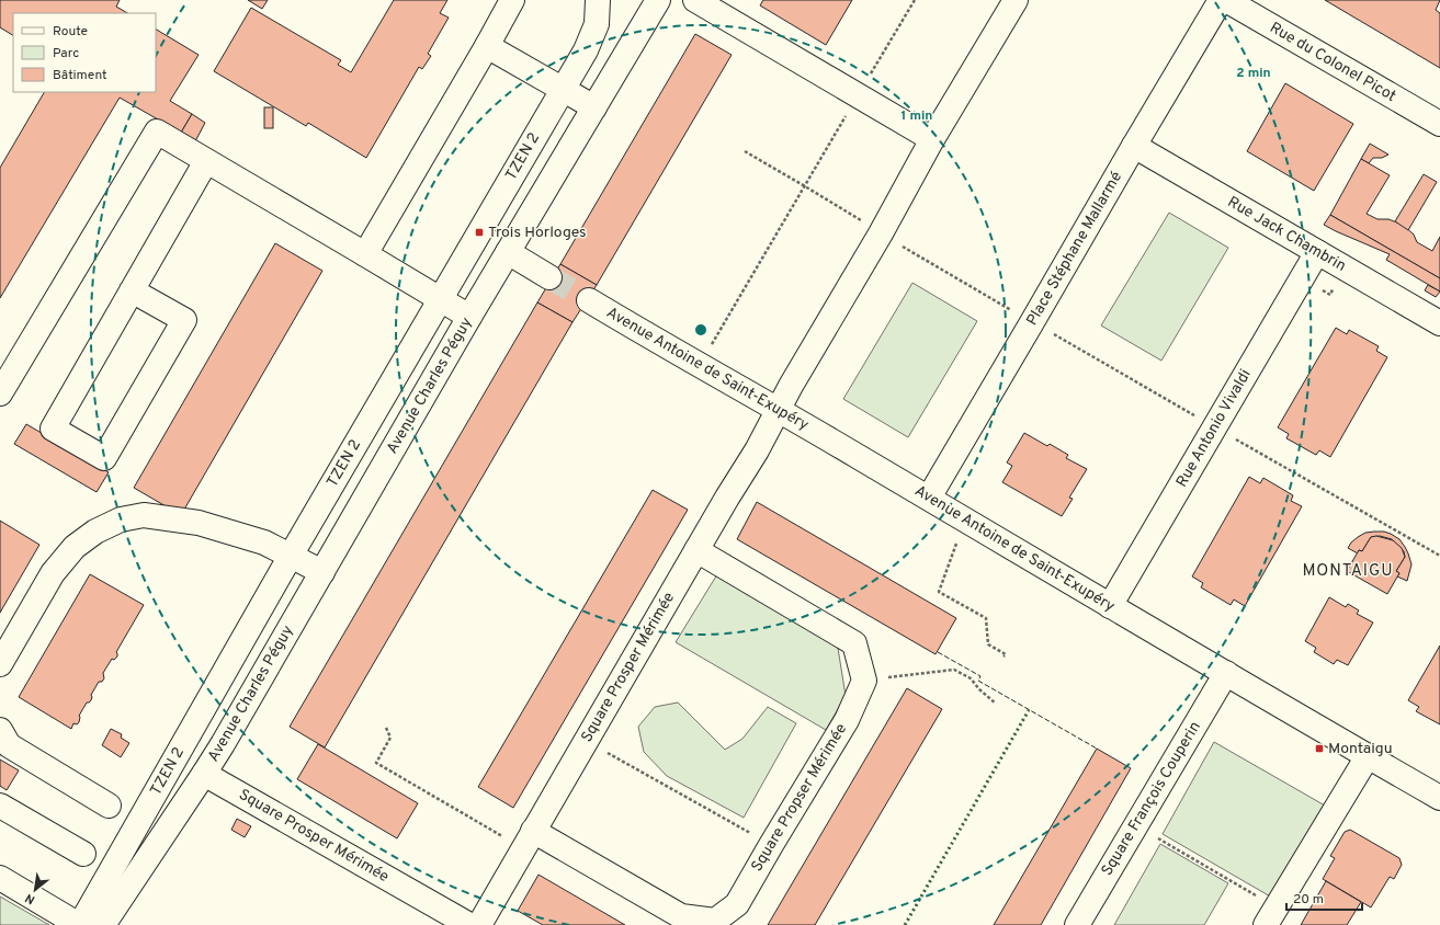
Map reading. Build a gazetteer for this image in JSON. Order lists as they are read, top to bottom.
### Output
{
  "streets": {
    "street": [
      "Rue du Colonel Picot",
      "TZEN 2",
      "Rue Jack Chambrin",
      "Place Stéphane Mallarmé",
      "Avenue Antoine de Saint-Exupéry",
      "Avenue Charles Péguy",
      "Rue Antonio Vivaldi",
      "Square Prosper Mérimée",
      "Square Propser Mérimée",
      "Square François Couperin"
    ]
  },
  "crossings": [
    ["Rue Jack Chambrin", "Place Stéphane Mallarmé"],
    ["Rue Jack Chambrin", "Rue Antonio Vivaldi"],
    ["Place Stéphane Mallarmé", "Avenue Antoine de Saint-Exupéry"],
    ["Avenue Antoine de Saint-Exupéry", "Rue Antonio Vivaldi"],
    ["Avenue Antoine de Saint-Exupéry", "Square Prosper Mérimée"],
    ["Avenue Antoine de Saint-Exupéry", "Square François Couperin"],
    ["Avenue Charles Péguy", "Square Prosper Mérimée"],
    ["Square Prosper Mérimée", "Square Propser Mérimée"]
  ],
  "districts": ["MONTAIGU"],
  "places": {
    "transit": ["Trois Horloges", "Montaigu"]
  },
  "legend": ["Route", "Parc", "Bâtiment"],
  "scale_bar": "20 m",
  "north": "bottom left",
  "rings": ["2 min", "1 min"]
}
